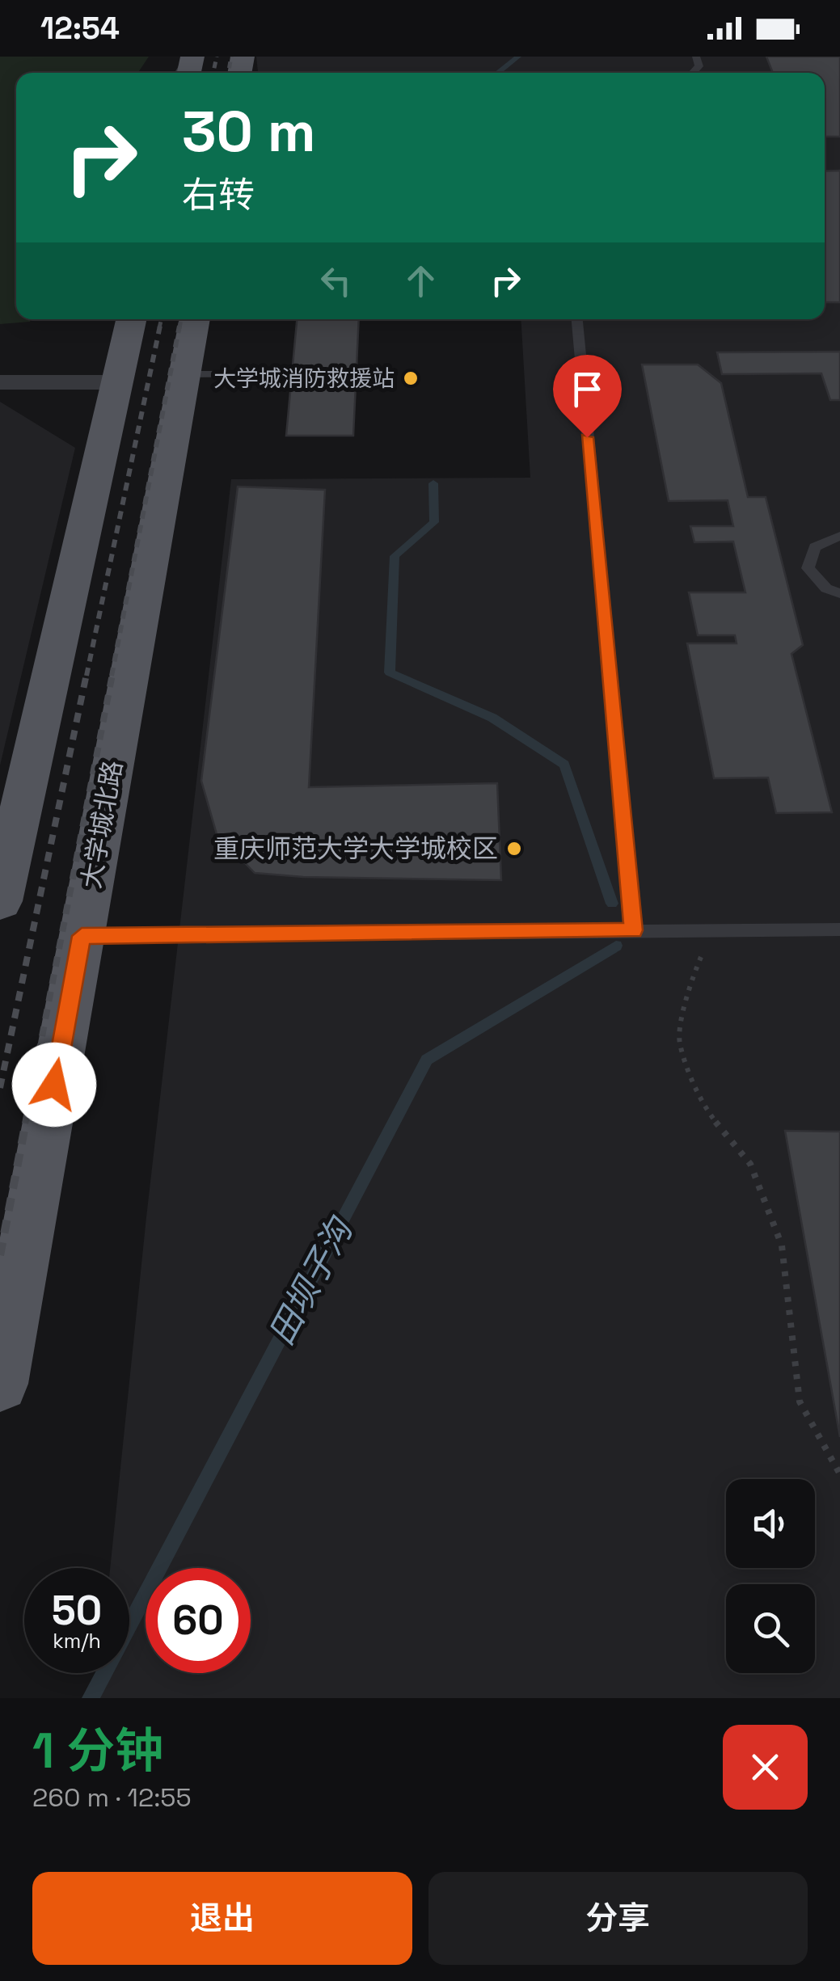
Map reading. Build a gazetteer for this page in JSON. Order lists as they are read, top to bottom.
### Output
{
  "streets": {
    "main road": ["大学城北路"]
  },
  "water": ["田坝子沟"],
  "places": ["大学城消防救援站", "重庆师范大学大学城校区"],
  "page": {
    "status": "12:54",
    "turn": ["30 m", "右转"],
    "speed": "50 km/h",
    "limit": "60",
    "heading": ["1 分钟", "260 m · 12:55"],
    "buttons": ["退出", "分享"]
  }
}
